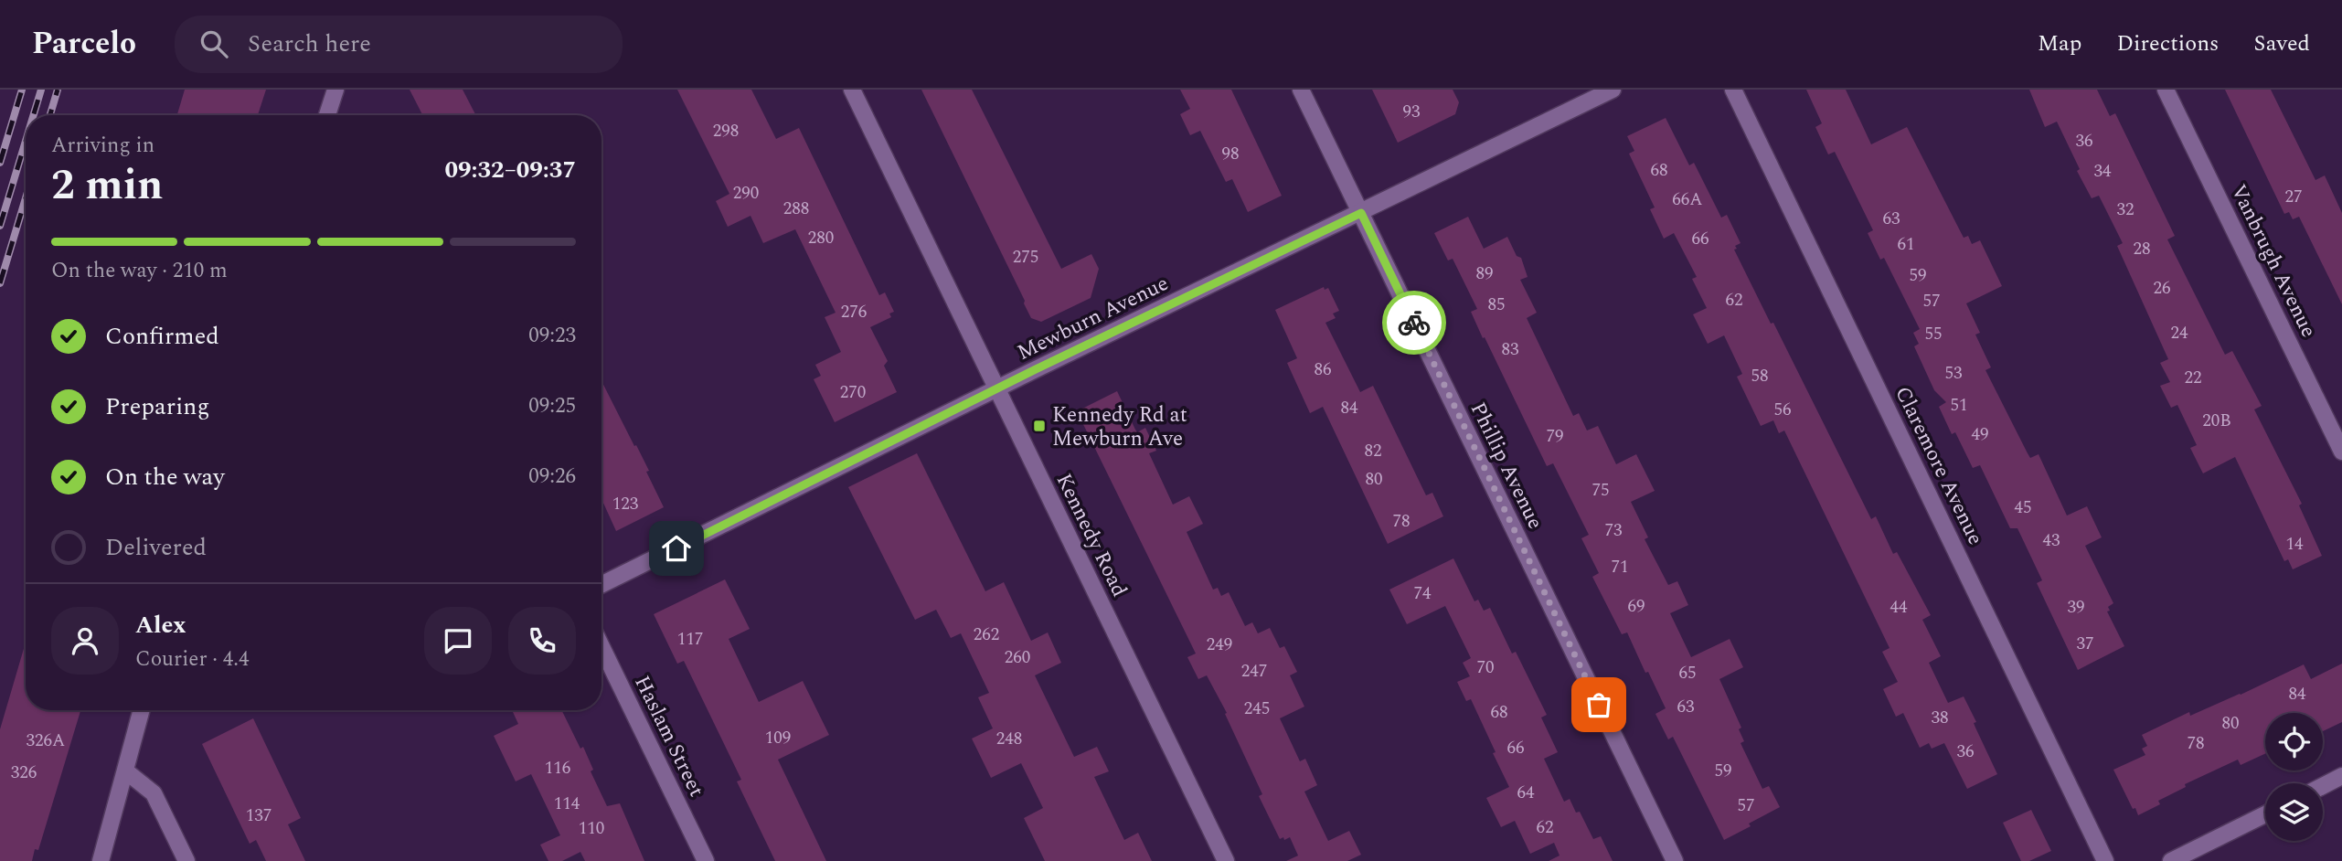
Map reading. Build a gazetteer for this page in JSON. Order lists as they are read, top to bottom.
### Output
{
  "streets": {
    "street": [
      "Vanbrugh Avenue",
      "Mewburn Avenue",
      "Phillip Avenue",
      "Claremore Avenue",
      "Kennedy Road",
      "Haslam Street"
    ]
  },
  "crossings": [
    ["Mewburn Avenue", "Phillip Avenue"],
    ["Mewburn Avenue", "Kennedy Road"]
  ],
  "places": {
    "transit": ["Kennedy Rd at Mewburn Ave"]
  },
  "house_numbers": [
    "93",
    "298",
    "36",
    "98",
    "68",
    "34",
    "290",
    "27",
    "66A",
    "288",
    "32",
    "63",
    "280",
    "66",
    "61",
    "28",
    "275",
    "89",
    "59",
    "26",
    "62",
    "57",
    "85",
    "276",
    "24",
    "55",
    "83",
    "86",
    "53",
    "58",
    "22",
    "270",
    "51",
    "84",
    "56",
    "20B",
    "49",
    "79",
    "82",
    "80",
    "75",
    "123",
    "45",
    "78",
    "73",
    "43",
    "14",
    "71",
    "74",
    "69",
    "44",
    "39",
    "262",
    "117",
    "37",
    "249",
    "260",
    "70",
    "247",
    "65",
    "84",
    "63",
    "245",
    "68",
    "38",
    "80",
    "109",
    "248",
    "326A",
    "78",
    "66",
    "36",
    "116",
    "59",
    "326",
    "64",
    "114",
    "57",
    "137",
    "62",
    "110"
  ],
  "page": {
    "header": "Parcelo",
    "search": "Search here",
    "nav": ["Map", "Directions", "Saved"],
    "heading": ["2 min", "Arriving in", "09:32–09:37"],
    "panel": ["Alex", "Courier · 4.4"],
    "bar": "On the way · 210 m",
    "list": [
      ["Confirmed", "09:23"],
      ["Preparing", "09:25"],
      ["On the way", "09:26"],
      "Delivered"
    ]
  }
}
